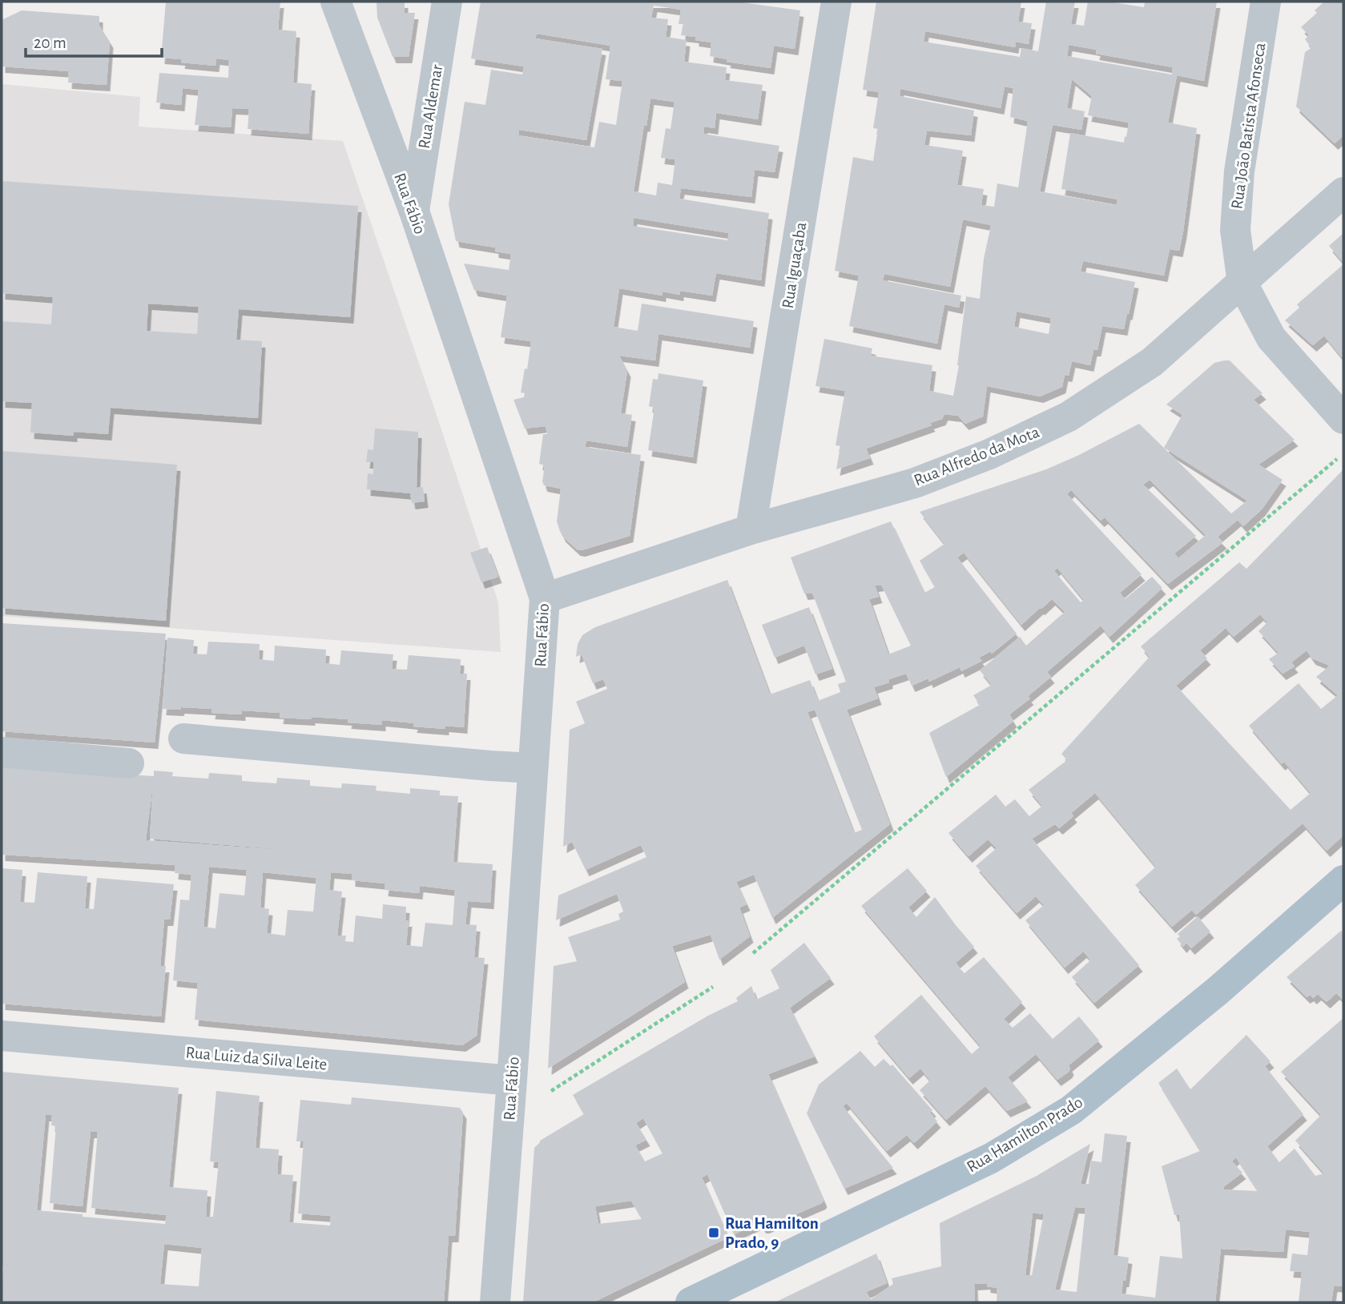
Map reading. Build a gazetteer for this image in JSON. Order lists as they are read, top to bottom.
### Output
{
  "streets": {
    "main road": ["Rua Hamilton Prado"],
    "street": [
      "Rua Aldemar",
      "Rua João Batista Afonseca",
      "Rua Fábio",
      "Rua Iguaçaba",
      "Rua Alfredo da Mota",
      "Rua Luiz da Silva Leite"
    ]
  },
  "crossings": [
    ["Rua Aldemar", "Rua Fábio"],
    ["Rua João Batista Afonseca", "Rua Alfredo da Mota"],
    ["Rua Fábio", "Rua Alfredo da Mota"],
    ["Rua Fábio", "Rua Luiz da Silva Leite"],
    ["Rua Iguaçaba", "Rua Alfredo da Mota"]
  ],
  "places": {
    "transit": ["Rua Hamilton Prado, 9"]
  },
  "scale_bar": "20 m"
}
